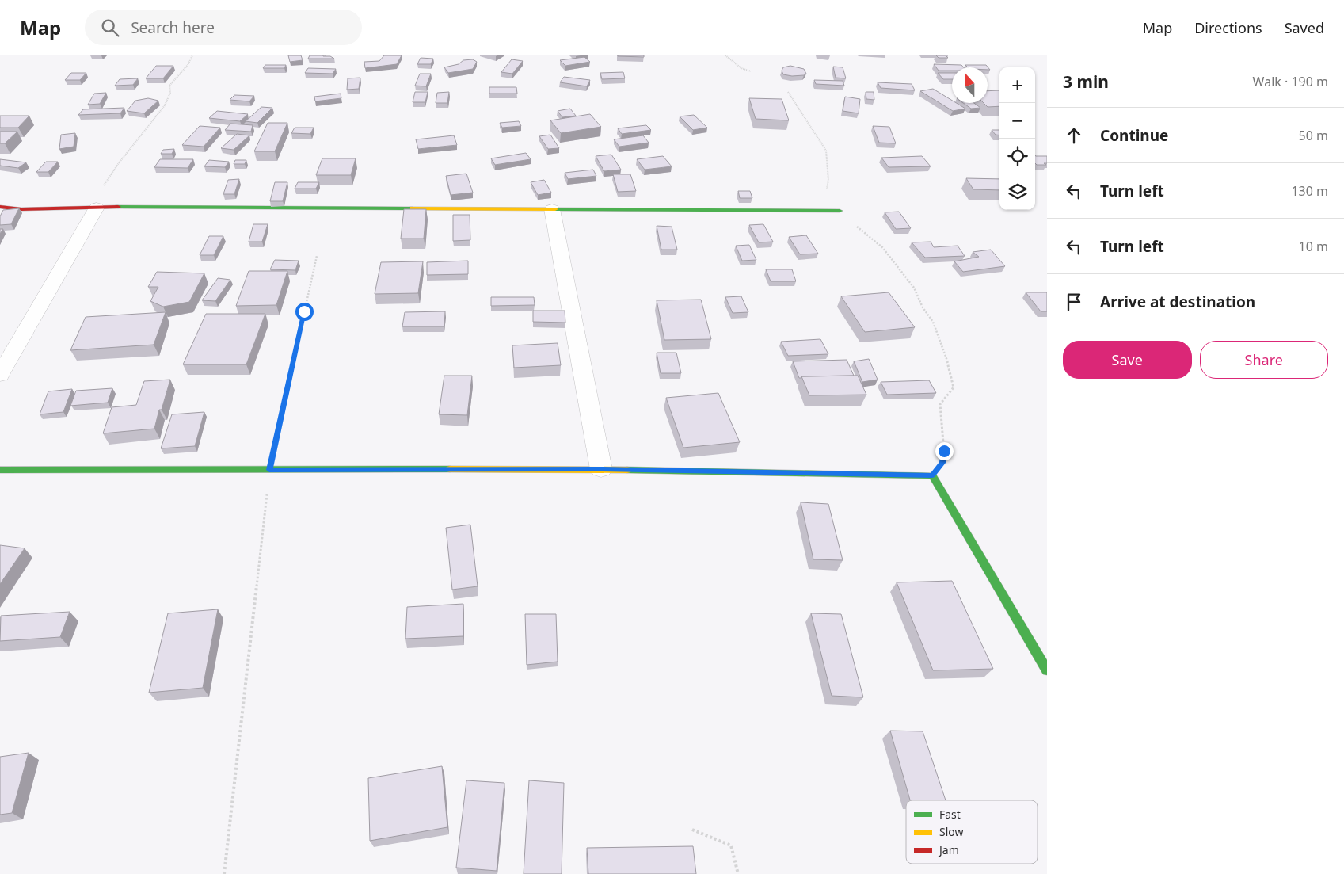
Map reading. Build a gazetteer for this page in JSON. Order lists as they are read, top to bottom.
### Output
{
  "legend": ["Fast", "Slow", "Jam"],
  "north": "top",
  "page": {
    "header": "Map",
    "search": "Search here",
    "nav": ["Map", "Directions", "Saved"],
    "heading": ["3 min", "Walk · 190 m"],
    "map_buttons": ["+", "−"],
    "list": [
      ["Continue", "50 m"],
      ["Turn left", "130 m"],
      ["Turn left", "10 m"],
      "Arrive at destination"
    ],
    "buttons": ["Save", "Share"]
  }
}
